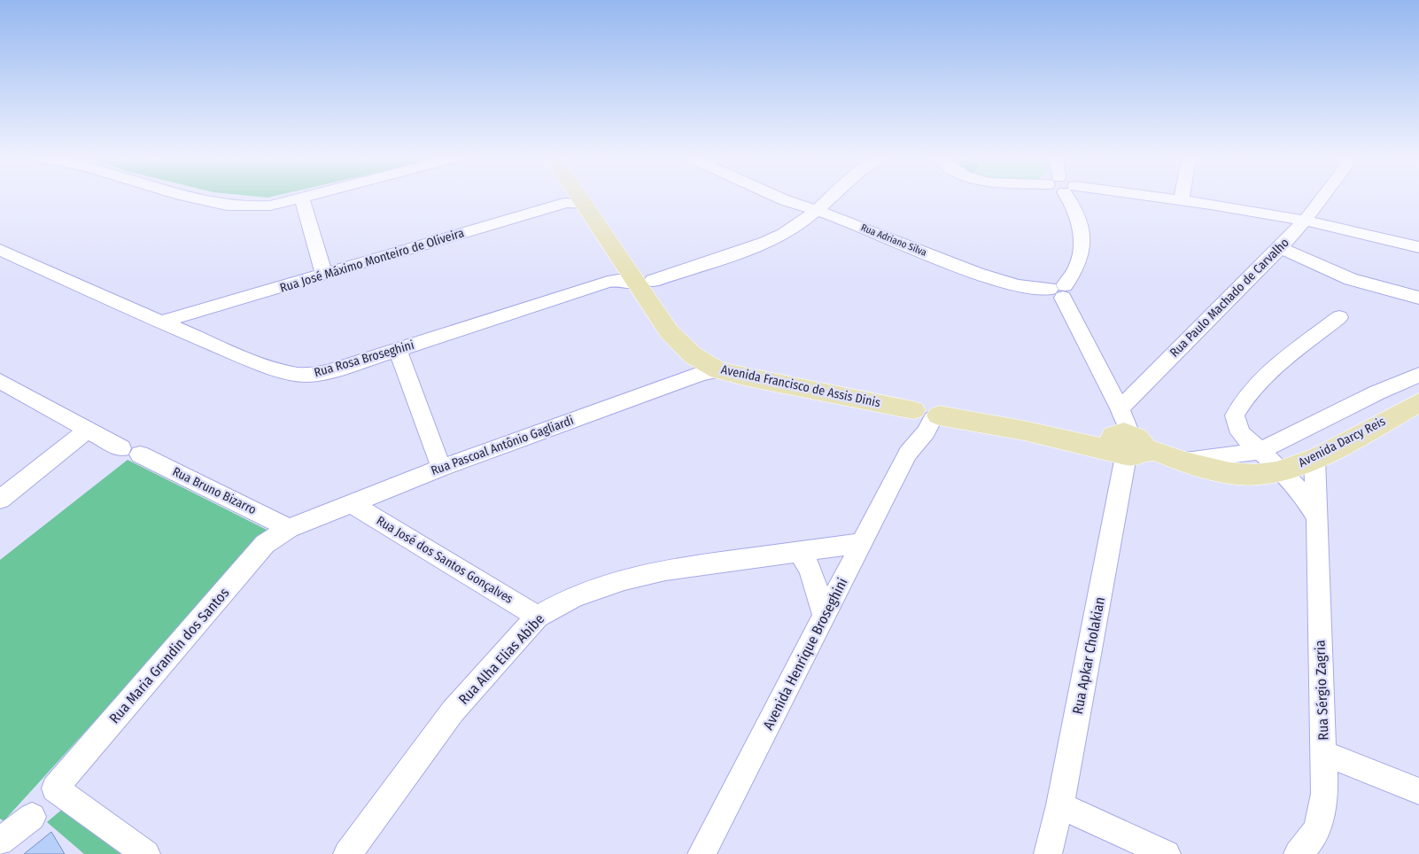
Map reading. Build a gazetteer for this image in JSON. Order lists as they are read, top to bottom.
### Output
{
  "streets": {
    "main road": ["Avenida Francisco de Assis Dinis", "Avenida Darcy Reis"],
    "street": [
      "Rua Adriano Silva",
      "Rua José Máximo Monteiro de Oliveira",
      "Rua Paulo Machado de Carvalho",
      "Rua Rosa Broseghini",
      "Rua Pascoal Antônio Gagliardi",
      "Rua Bruno Bizarro",
      "Rua José dos Santos Gonçalves",
      "Avenida Henrique Broseghini",
      "Rua Maria Grandin dos Santos",
      "Rua Apkar Cholakian",
      "Rua Alha Elias Abibe",
      "Rua Sérgio Zagria"
    ]
  },
  "crossings": [
    ["Rua José Máximo Monteiro de Oliveira", "Rua Rosa Broseghini"],
    ["Rua José Máximo Monteiro de Oliveira", "Avenida Francisco de Assis Dinis"],
    ["Rua Rosa Broseghini", "Avenida Francisco de Assis Dinis"],
    ["Avenida Francisco de Assis Dinis", "Avenida Darcy Reis"],
    ["Avenida Francisco de Assis Dinis", "Rua Pascoal Antônio Gagliardi"],
    ["Avenida Francisco de Assis Dinis", "Avenida Henrique Broseghini"],
    ["Avenida Francisco de Assis Dinis", "Rua Apkar Cholakian"],
    ["Avenida Darcy Reis", "Rua Apkar Cholakian"],
    ["Avenida Darcy Reis", "Rua Sérgio Zagria"],
    ["Rua Pascoal Antônio Gagliardi", "Rua Bruno Bizarro"],
    ["Rua Pascoal Antônio Gagliardi", "Rua José dos Santos Gonçalves"],
    ["Rua Pascoal Antônio Gagliardi", "Rua Maria Grandin dos Santos"],
    ["Rua Bruno Bizarro", "Rua Maria Grandin dos Santos"],
    ["Rua José dos Santos Gonçalves", "Rua Alha Elias Abibe"],
    ["Avenida Henrique Broseghini", "Rua Alha Elias Abibe"]
  ]
}
